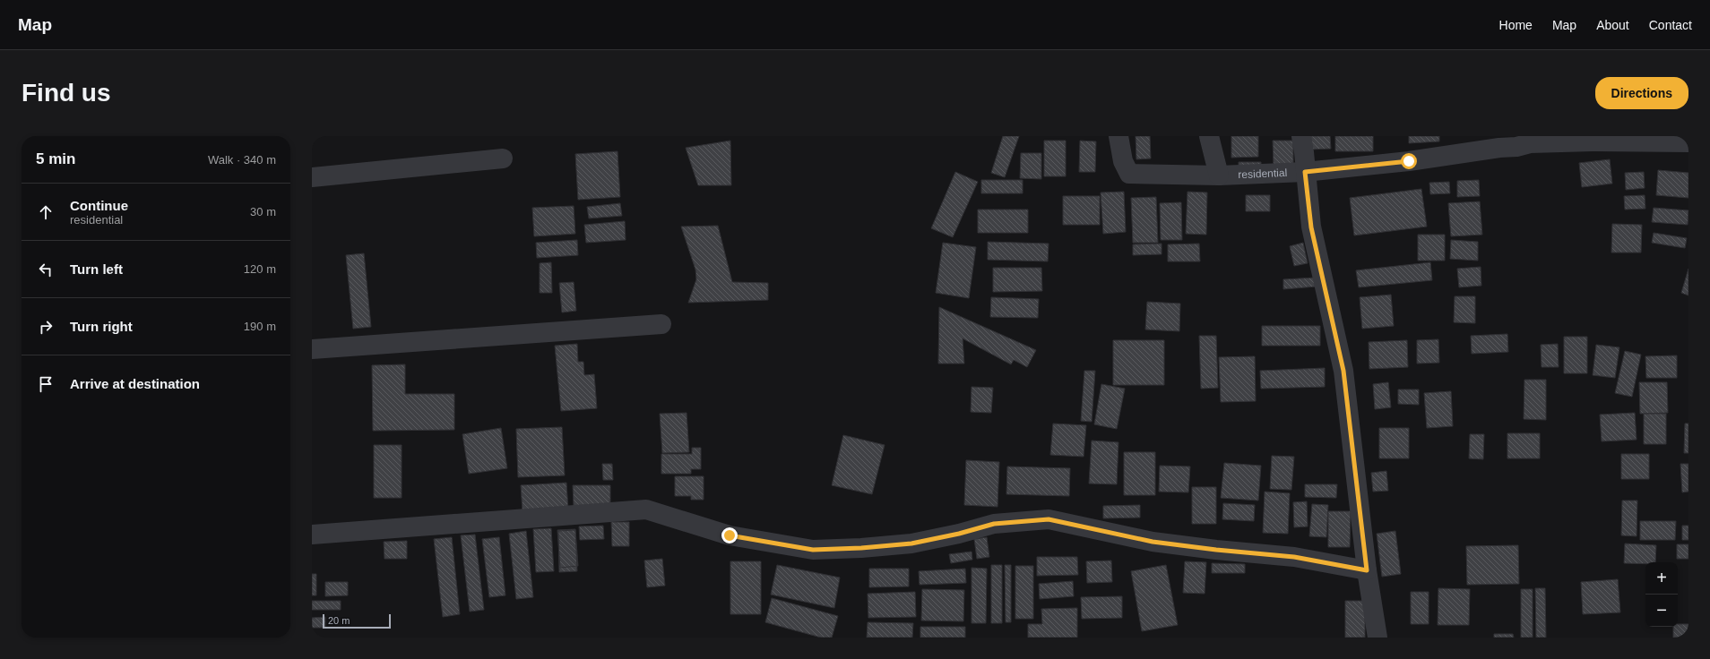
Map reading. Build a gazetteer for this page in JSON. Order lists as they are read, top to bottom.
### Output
{
  "streets": {
    "street": ["residential"]
  },
  "scale_bar": "20 m",
  "page": {
    "header": "Map",
    "nav": [
      "Home",
      "Map",
      "About",
      "Contact"
    ],
    "buttons": "Directions",
    "title": "Find us",
    "heading": ["5 min", "Walk · 340 m"],
    "list": [
      ["Continue", "residential", "30 m"],
      ["Turn left", "120 m"],
      ["Turn right", "190 m"],
      "Arrive at destination"
    ],
    "map_buttons": ["+", "−"],
    "scale": "20 m"
  }
}
